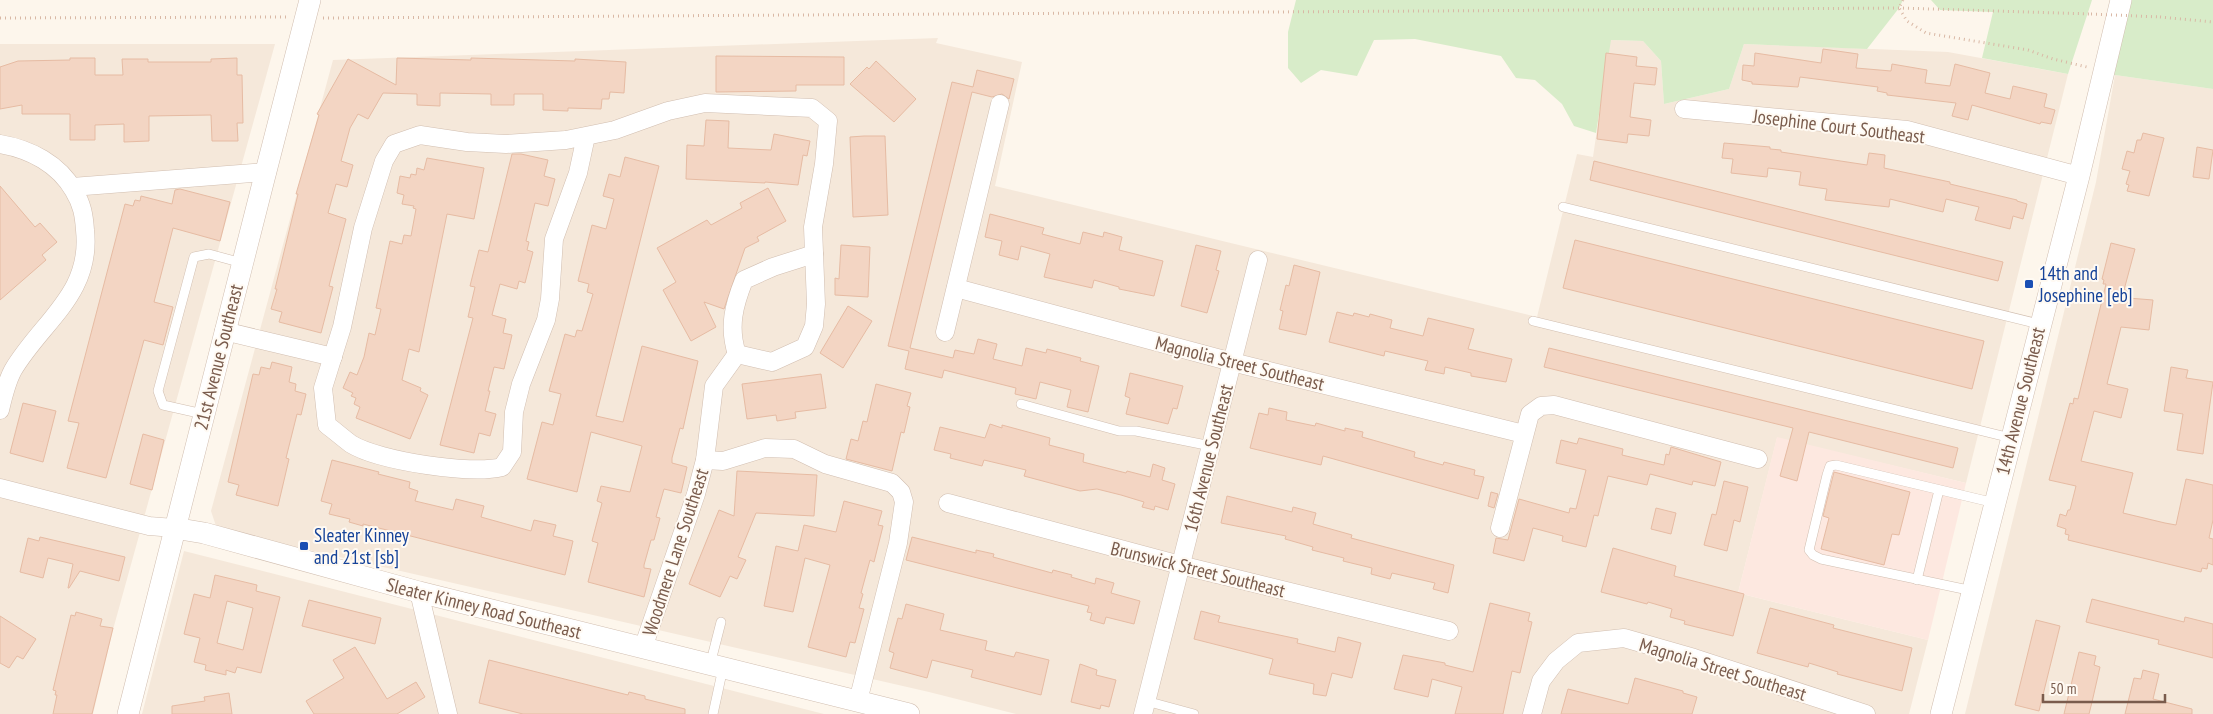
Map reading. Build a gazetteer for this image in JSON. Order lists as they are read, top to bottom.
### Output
{
  "streets": {
    "street": [
      "Josephine Court Southeast",
      "21st Avenue Southeast",
      "Magnolia Street Southeast",
      "14th Avenue Southeast",
      "16th Avenue Southeast",
      "Woodmere Lane Southeast",
      "Brunswick Street Southeast",
      "Sleater Kinney Road Southeast"
    ]
  },
  "crossings": [
    ["Josephine Court Southeast", "14th Avenue Southeast"],
    ["21st Avenue Southeast", "Sleater Kinney Road Southeast"],
    ["Magnolia Street Southeast", "16th Avenue Southeast"],
    ["16th Avenue Southeast", "Brunswick Street Southeast"],
    ["Woodmere Lane Southeast", "Sleater Kinney Road Southeast"]
  ],
  "places": {
    "transit": ["14th and Josephine [eb]", "Sleater Kinney and 21st [sb]"]
  },
  "scale_bar": "50 m"
}
